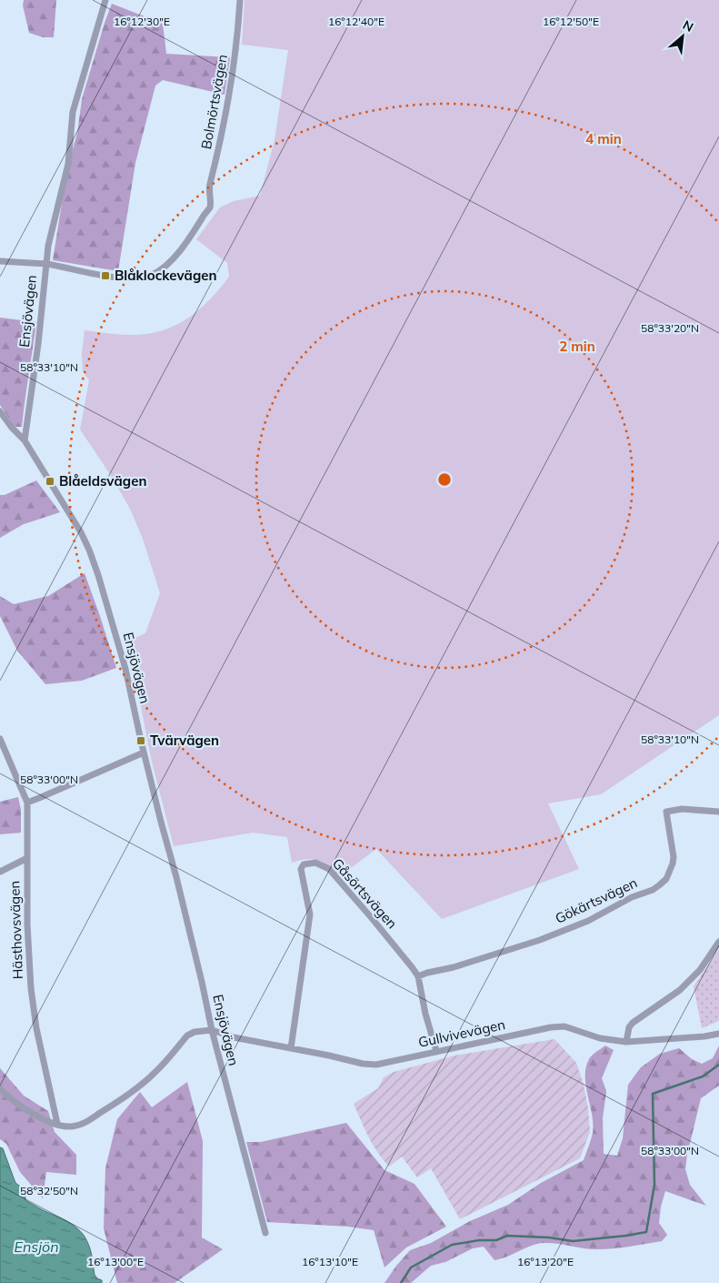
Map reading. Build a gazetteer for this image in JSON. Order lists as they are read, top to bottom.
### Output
{
  "streets": {
    "street": [
      "Bolmörtsvägen",
      "Ensjövägen",
      "Gåsörtsvägen",
      "Gökärtsvägen",
      "Hästhovsvägen",
      "Gullvivevägen"
    ]
  },
  "crossings": [
    ["Bolmörtsvägen", "Ensjövägen"],
    ["Ensjövägen", "Gullvivevägen"],
    ["Gåsörtsvägen", "Gökärtsvägen"],
    ["Gåsörtsvägen", "Gullvivevägen"]
  ],
  "water": ["Ensjön"],
  "places": {
    "transit": ["Blåklockevägen", "Blåeldsvägen", "Tvärvägen"]
  },
  "north": "top right",
  "coordinates": [
    "16°12'30\"E",
    "16°12'40\"E",
    "16°12'50\"E",
    "58°33'20\"N",
    "58°33'10\"N",
    "58°33'00\"N",
    "58°32'50\"N",
    "16°13'00\"E",
    "16°13'10\"E",
    "16°13'20\"E"
  ],
  "rings": ["4 min", "2 min"]
}
